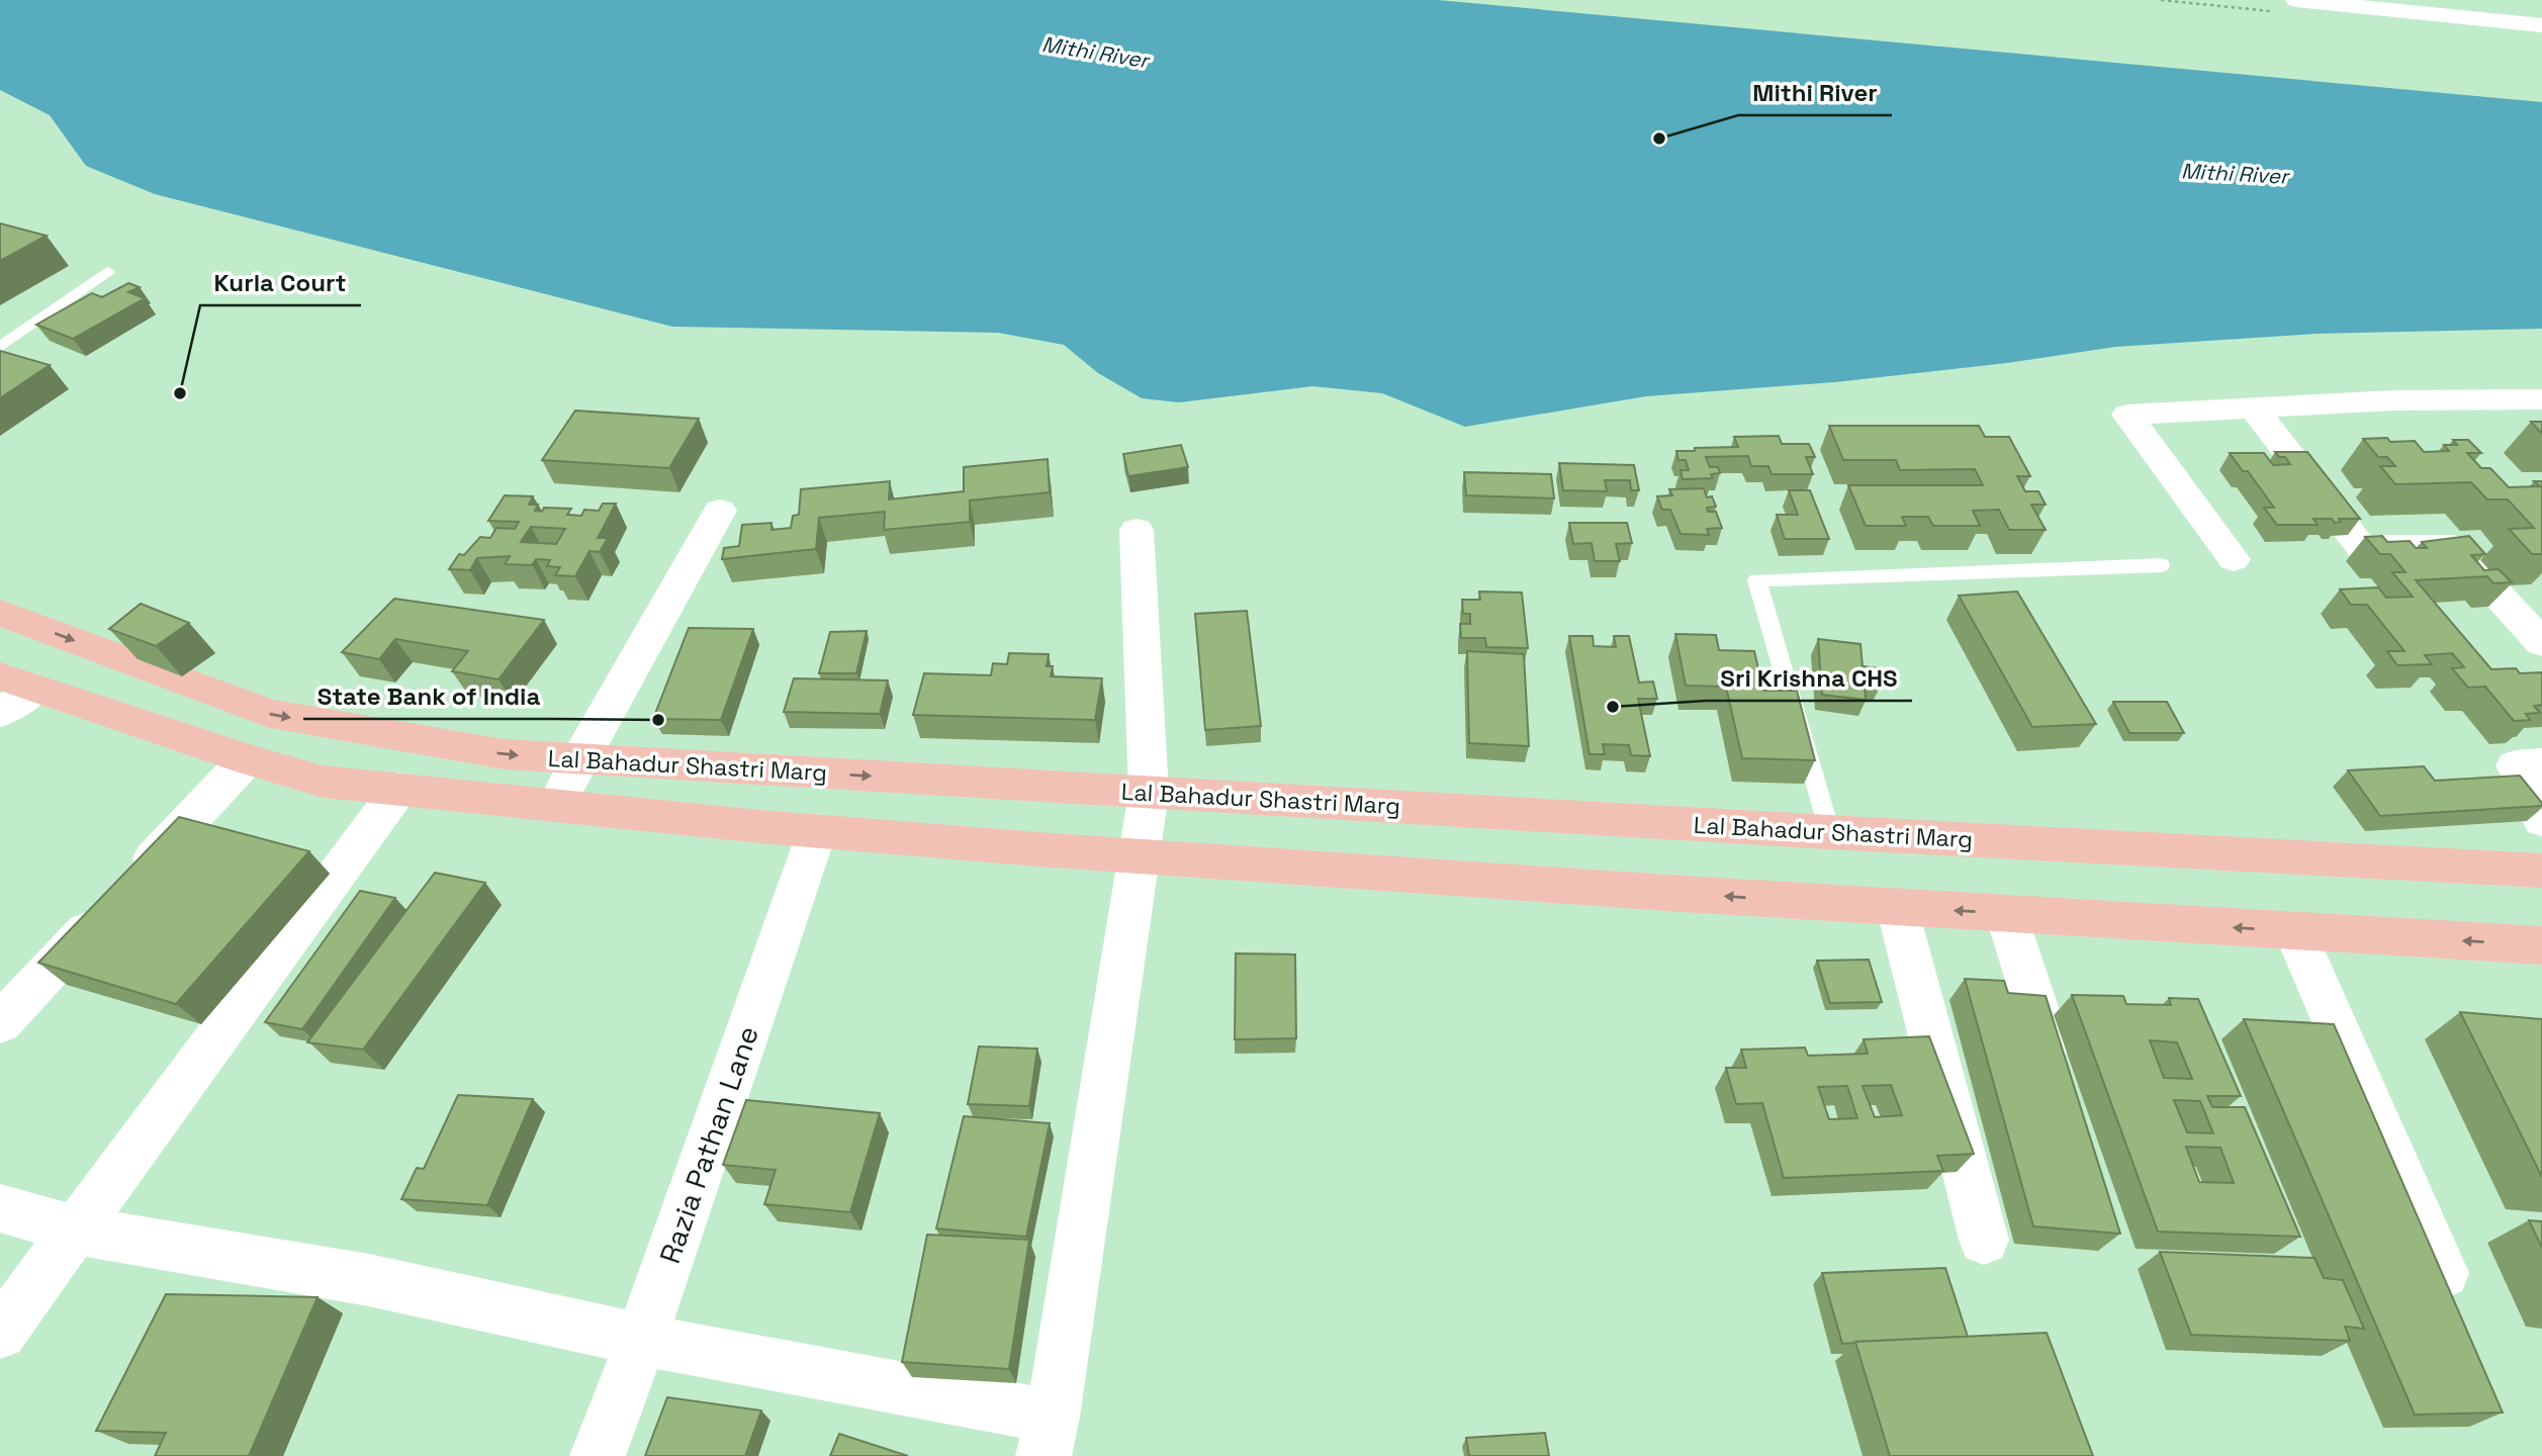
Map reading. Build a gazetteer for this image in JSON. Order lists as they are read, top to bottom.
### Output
{
  "streets": {
    "main road": ["Lal Bahadur Shastri Marg"],
    "street": ["Razia Pathan Lane"]
  },
  "crossings": [
    ["Lal Bahadur Shastri Marg", "Razia Pathan Lane"]
  ],
  "water": ["Mithi River"],
  "places": [
    "Mithi River",
    "Kurla Court",
    "Sri Krishna CHS",
    "State Bank of India"
  ]
}
